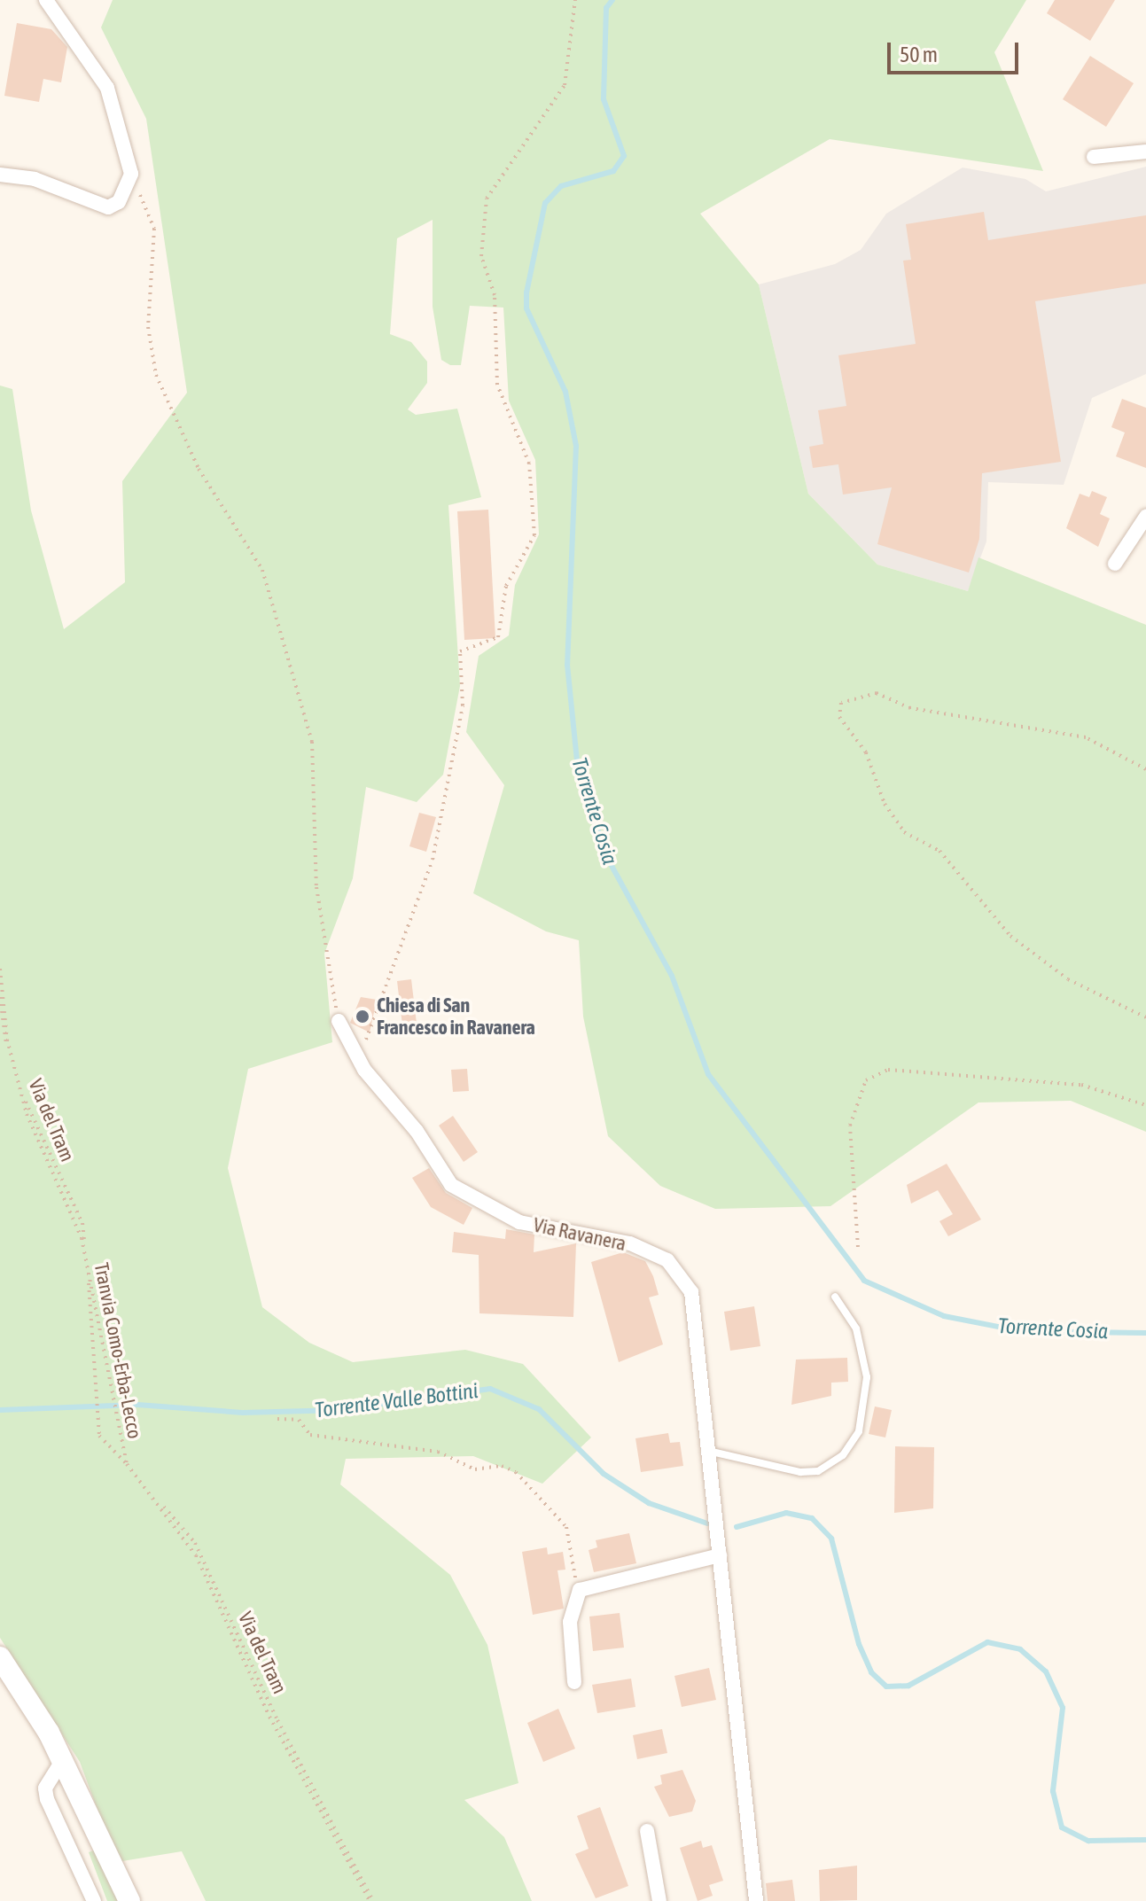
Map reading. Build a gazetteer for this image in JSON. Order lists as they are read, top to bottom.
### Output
{
  "streets": {
    "street": ["Via Ravanera"],
    "path": ["Via del Tram", "Tranvia Como-Erba-Lecco"]
  },
  "crossings": [
    ["Via del Tram", "Tranvia Como-Erba-Lecco"]
  ],
  "water": ["Torrente Cosia", "Torrente Valle Bottini"],
  "places": ["Chiesa di San Francesco in Ravanera"],
  "scale_bar": "50 m"
}
